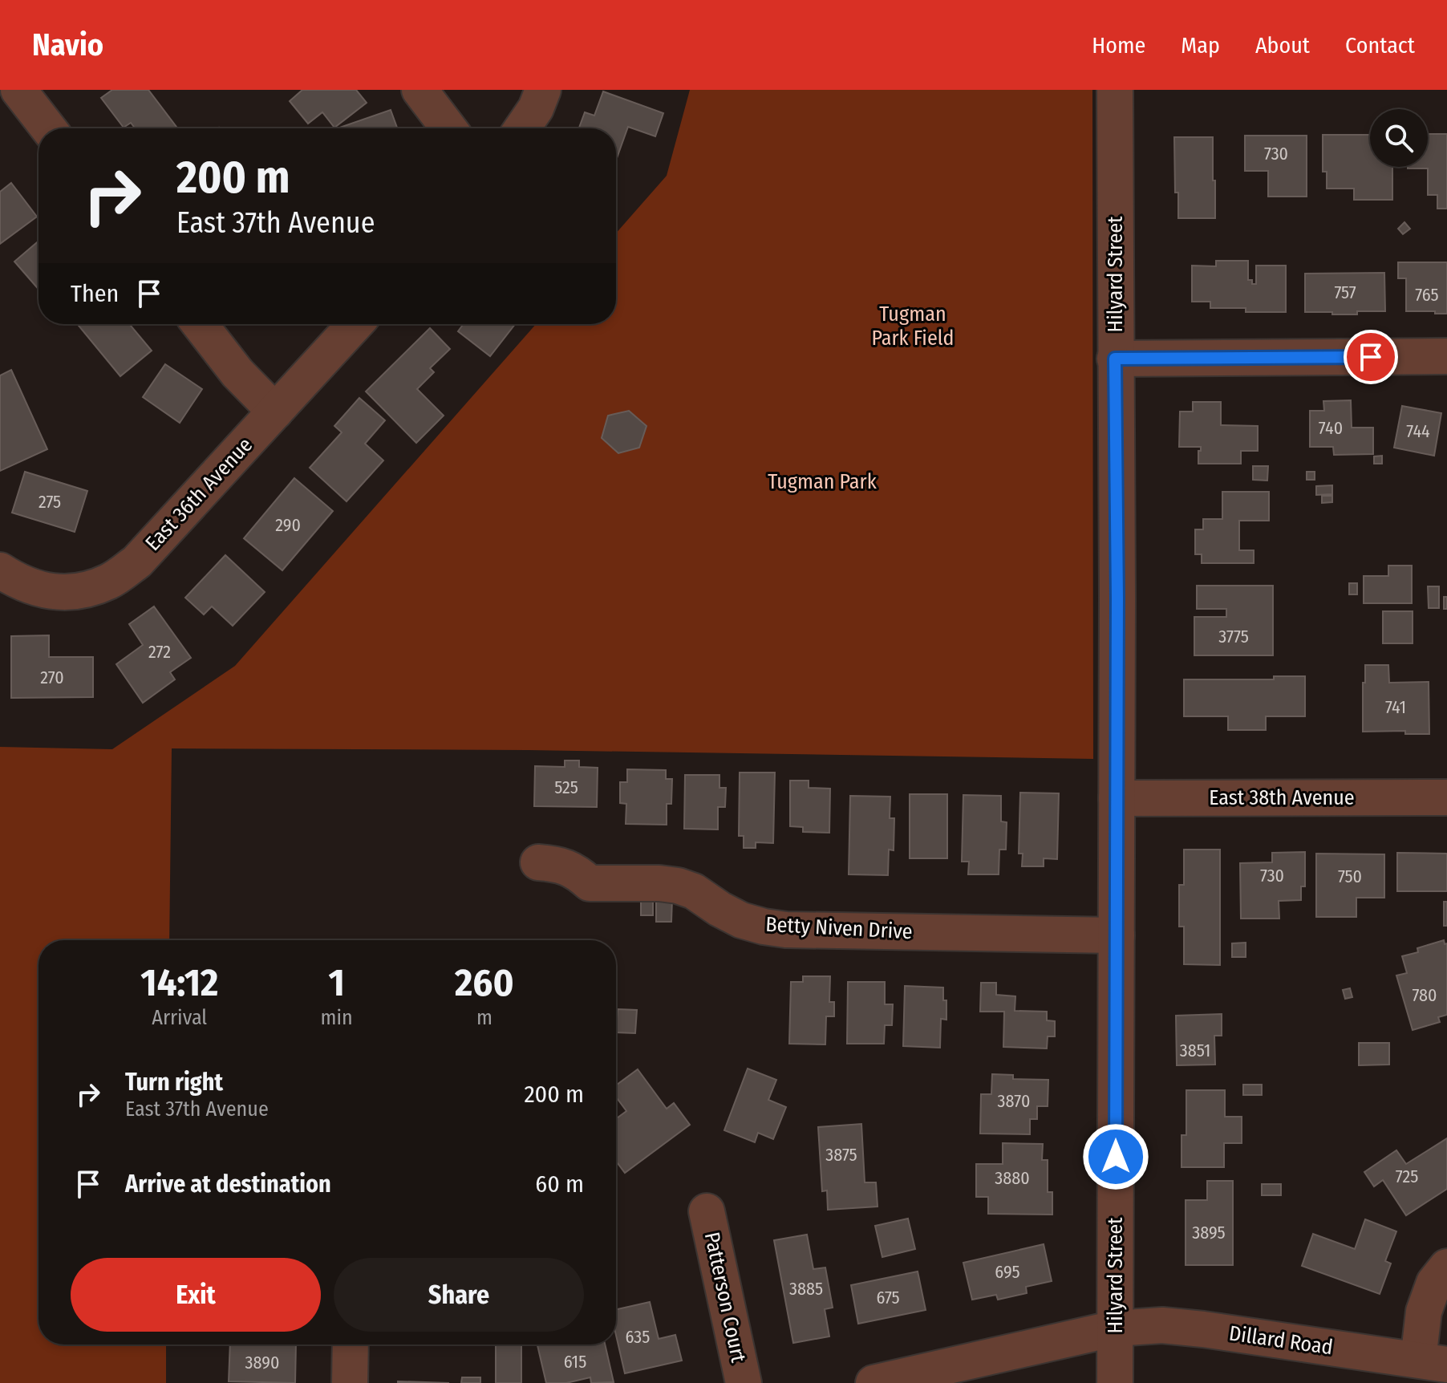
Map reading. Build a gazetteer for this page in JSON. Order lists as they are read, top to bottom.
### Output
{
  "streets": {
    "street": [
      "Hilyard Street",
      "East 36th Avenue",
      "East 38th Avenue",
      "Betty Niven Drive",
      "Patterson Court",
      "Dillard Road"
    ]
  },
  "crossings": [
    ["Hilyard Street", "East 38th Avenue"],
    ["Hilyard Street", "Betty Niven Drive"],
    ["Hilyard Street", "Dillard Road"]
  ],
  "parks": ["Tugman Park Field", "Tugman Park"],
  "house_numbers": [
    "730",
    "757",
    "765",
    "740",
    "744",
    "275",
    "290",
    "3775",
    "272",
    "270",
    "741",
    "525",
    "730",
    "750",
    "780",
    "3851",
    "3870",
    "3875",
    "725",
    "3880",
    "3895",
    "695",
    "3885",
    "675",
    "635",
    "615",
    "3890"
  ],
  "page": {
    "header": "Navio",
    "nav": [
      "Home",
      "Map",
      "About",
      "Contact"
    ],
    "turn": ["200 m", "East 37th Avenue"],
    "then": "Then",
    "eta": [
      "14:12",
      "Arrival",
      "1",
      "min",
      "260",
      "m"
    ],
    "list": [
      {
        "name": "Turn right",
        "note": "East 37th Avenue",
        "value": "200 m"
      },
      {
        "name": "Arrive at destination",
        "value": "60 m"
      }
    ],
    "buttons": ["Exit", "Share"]
  }
}
